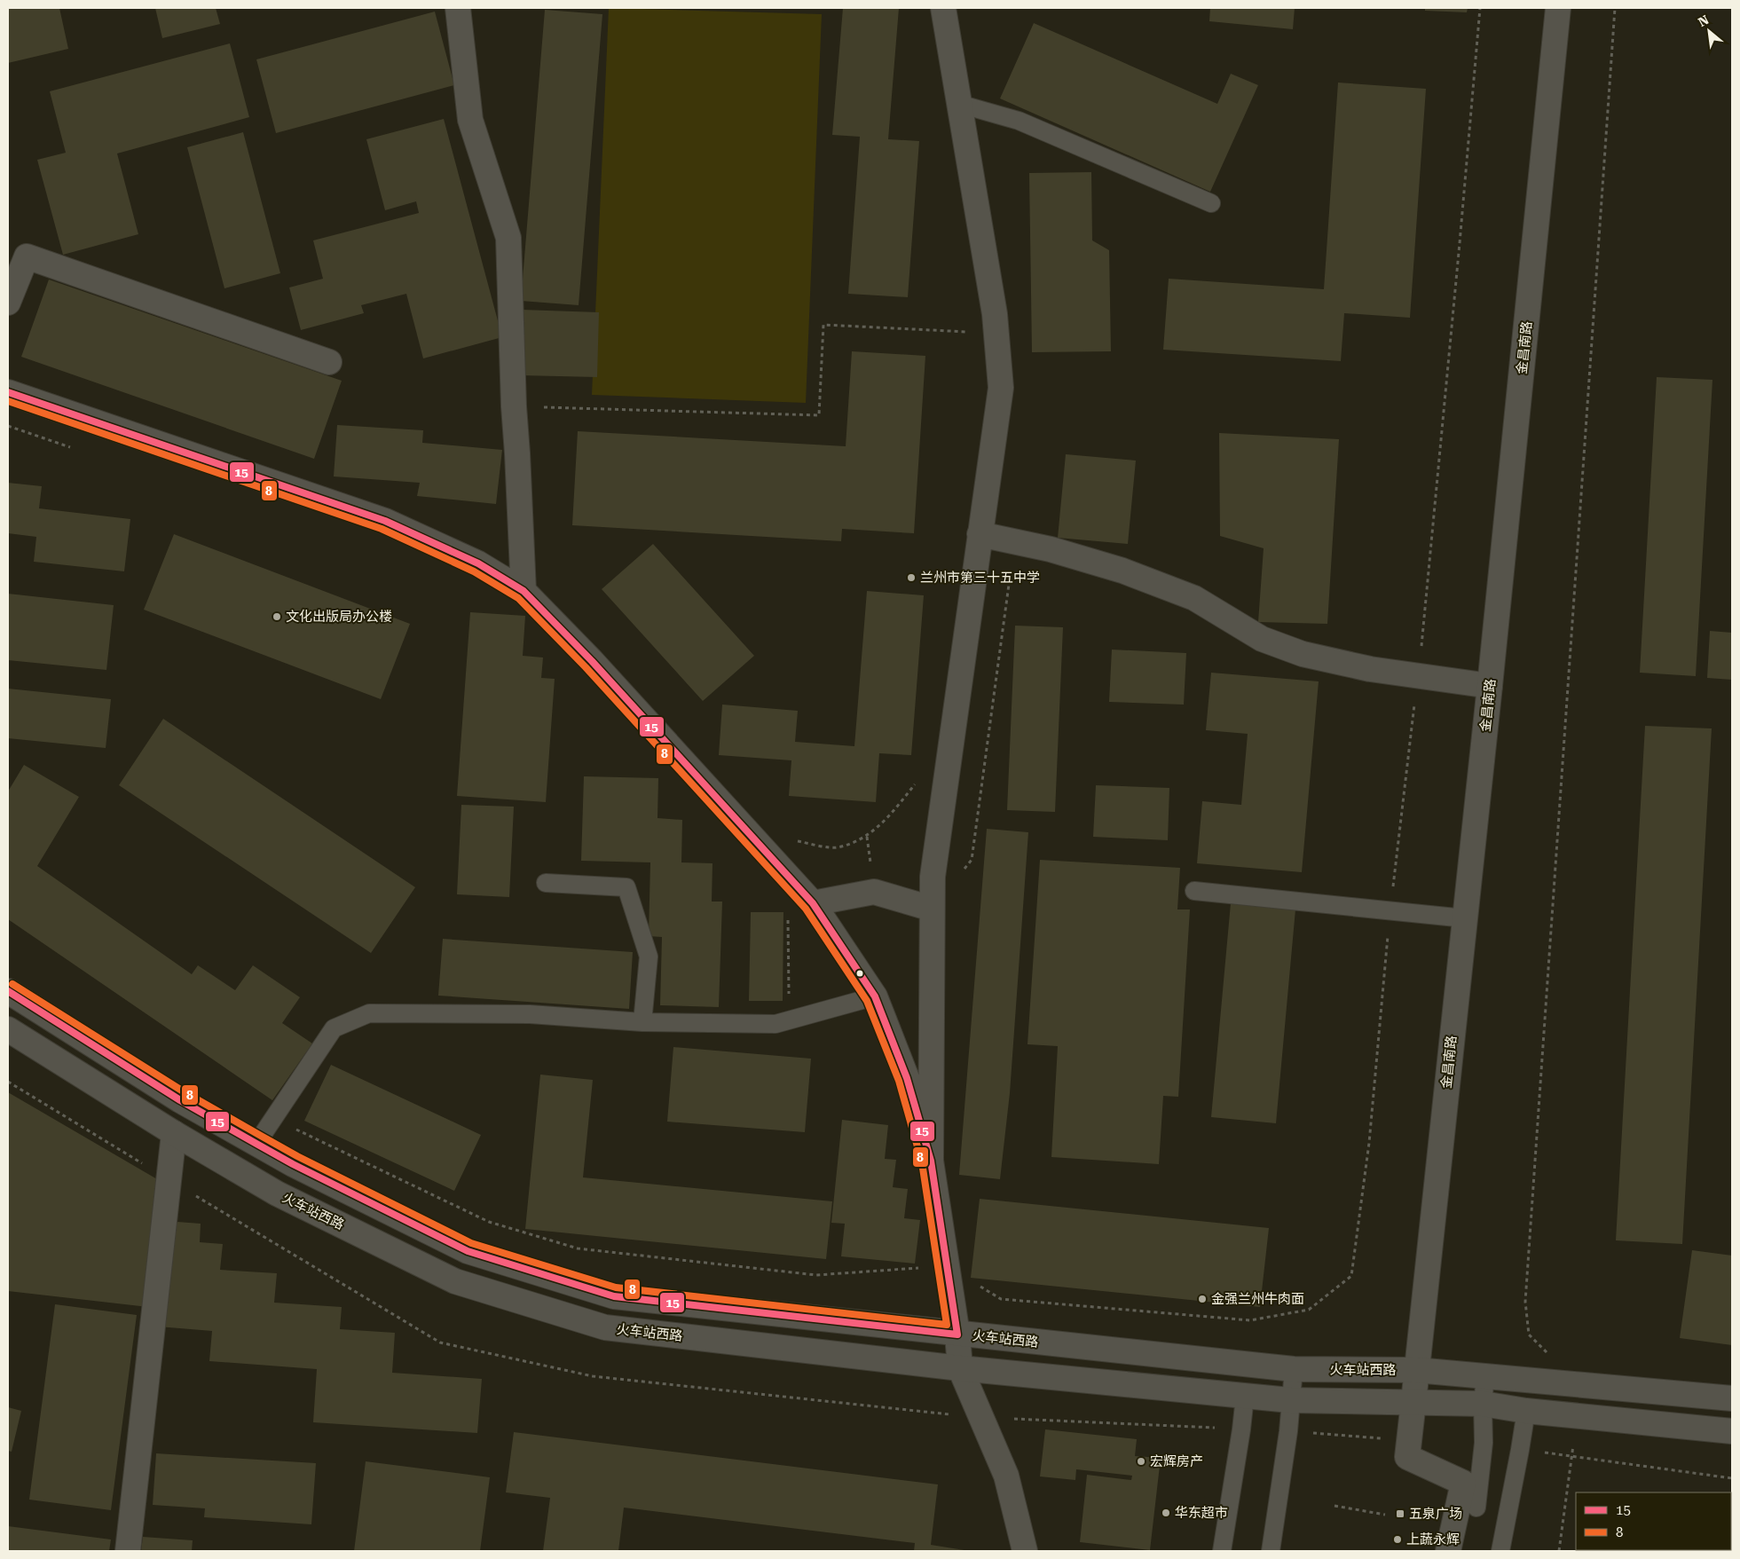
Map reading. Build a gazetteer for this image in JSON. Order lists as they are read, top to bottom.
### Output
{
  "streets": {
    "street": ["金昌南路", "火车站西路"]
  },
  "crossings": [
    ["金昌南路", "火车站西路"]
  ],
  "places": {
    "other": [
      "兰州市第三十五中学",
      "文化出版局办公楼",
      "金强兰州牛肉面",
      "宏辉房产",
      "华东超市",
      "上蔬永辉"
    ],
    "transit": ["五泉广场"]
  },
  "lines": ["transit line 15", "transit line 8"],
  "legend": ["15", "8"],
  "north": "top left"
}
